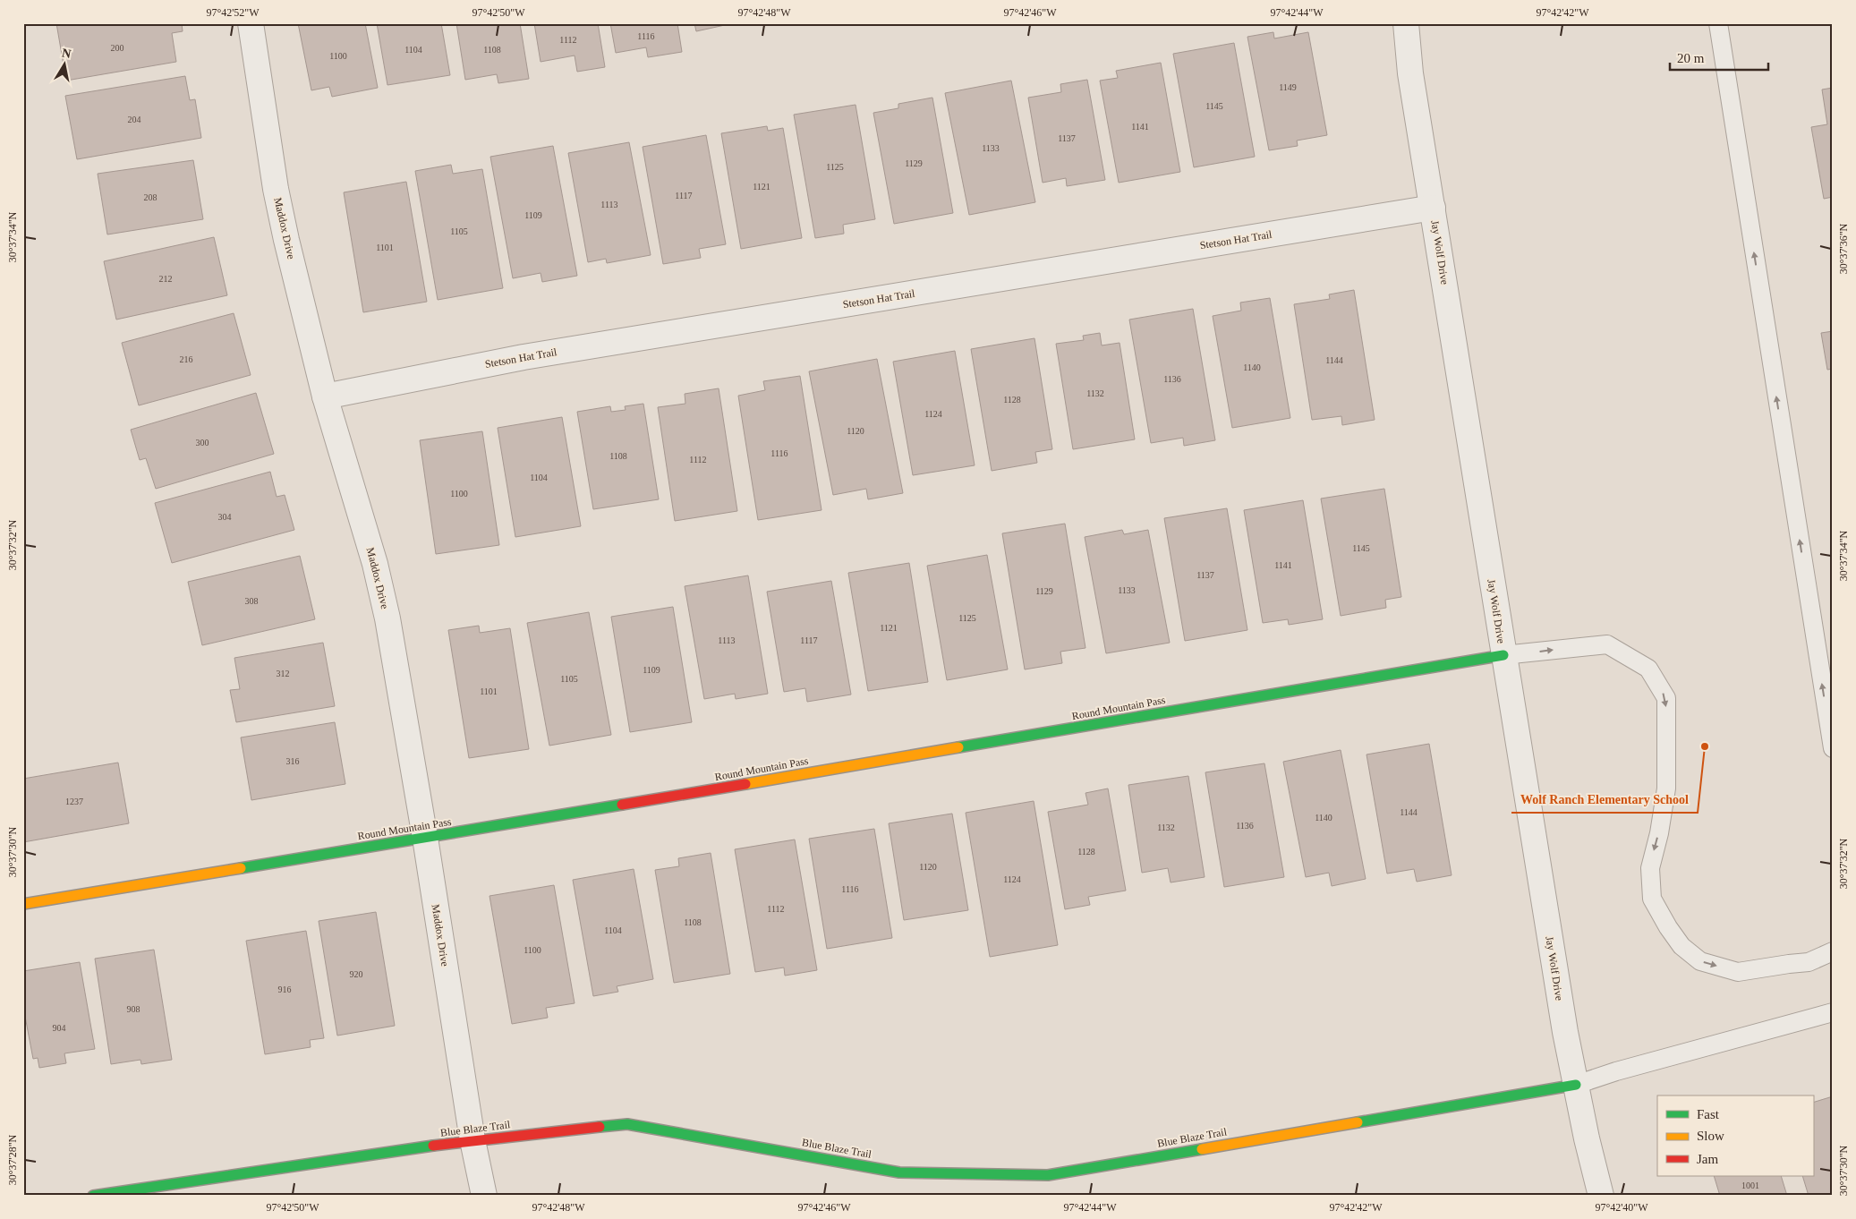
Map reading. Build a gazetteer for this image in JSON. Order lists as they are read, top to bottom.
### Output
{
  "streets": {
    "street": [
      "Maddox Drive",
      "Stetson Hat Trail",
      "Jay Wolf Drive",
      "Round Mountain Pass",
      "Blue Blaze Trail"
    ]
  },
  "crossings": [
    ["Maddox Drive", "Stetson Hat Trail"],
    ["Maddox Drive", "Round Mountain Pass"],
    ["Maddox Drive", "Blue Blaze Trail"],
    ["Stetson Hat Trail", "Jay Wolf Drive"],
    ["Jay Wolf Drive", "Round Mountain Pass"],
    ["Jay Wolf Drive", "Blue Blaze Trail"]
  ],
  "places": ["Wolf Ranch Elementary School"],
  "house_numbers": [
    "1116",
    "1112",
    "200",
    "1104",
    "1108",
    "1100",
    "1149",
    "1145",
    "204",
    "1141",
    "1137",
    "1133",
    "1129",
    "1125",
    "1121",
    "1117",
    "208",
    "1113",
    "1109",
    "1105",
    "1101",
    "212",
    "216",
    "1144",
    "1140",
    "1136",
    "1132",
    "1128",
    "1124",
    "1120",
    "300",
    "1116",
    "1108",
    "1112",
    "1104",
    "1100",
    "304",
    "1145",
    "1141",
    "1137",
    "1133",
    "1129",
    "308",
    "1125",
    "1121",
    "1113",
    "1117",
    "1109",
    "312",
    "1105",
    "1101",
    "316",
    "1237",
    "1144",
    "1140",
    "1136",
    "1132",
    "1128",
    "1120",
    "1124",
    "1116",
    "1112",
    "1108",
    "1104",
    "1100",
    "920",
    "916",
    "908",
    "904",
    "1001"
  ],
  "legend": ["Fast", "Slow", "Jam"],
  "scale_bar": "20 m",
  "north": "top",
  "coordinates": [
    "97°42'52\"W",
    "97°42'50\"W",
    "97°42'48\"W",
    "97°42'46\"W",
    "97°42'44\"W",
    "97°42'42\"W",
    "30°37'34\"N",
    "30°37'36\"N",
    "30°37'32\"N",
    "30°37'30\"N",
    "30°37'28\"N",
    "97°42'40\"W"
  ]
}
